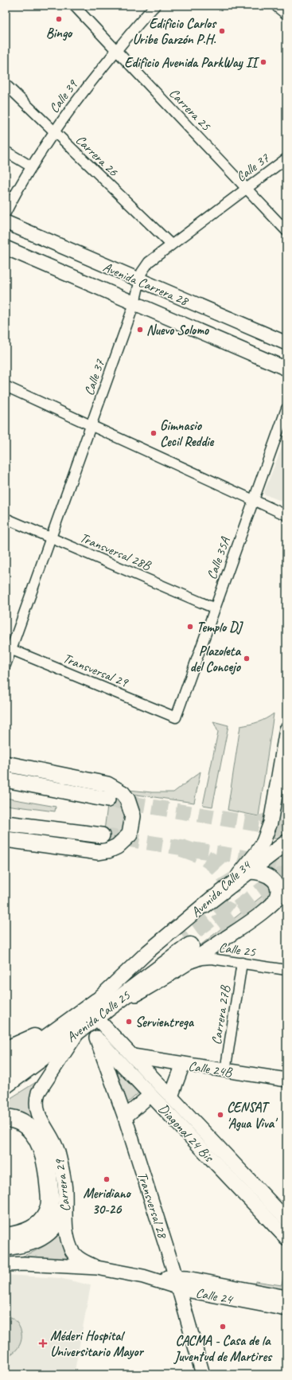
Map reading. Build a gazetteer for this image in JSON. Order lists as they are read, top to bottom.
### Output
{
  "streets": {
    "highway": ["Avenida Calle 25"],
    "street": [
      "Calle 39",
      "Carrera 25",
      "Carrera 26",
      "Calle 37",
      "Avenida Carrera 28",
      "Transversal 28B",
      "Calle 35A",
      "Transversal 29",
      "Avenida Calle 34",
      "Calle 25",
      "Carrera 27B",
      "Calle 24B",
      "Diagonal 24 Bis",
      "Carrera 29",
      "Transversal 28",
      "Calle 24"
    ]
  },
  "crossings": [
    ["Calle 39", "Carrera 25"],
    ["Calle 39", "Carrera 26"],
    ["Carrera 25", "Calle 37"],
    ["Carrera 26", "Calle 37"],
    ["Calle 37", "Avenida Carrera 28"],
    ["Calle 37", "Transversal 28B"],
    ["Calle 37", "Transversal 29"],
    ["Transversal 28B", "Calle 35A"],
    ["Calle 35A", "Transversal 29"],
    ["Avenida Calle 34", "Avenida Calle 25"],
    ["Avenida Calle 34", "Diagonal 24 Bis"],
    ["Avenida Calle 34", "Carrera 29"],
    ["Avenida Calle 34", "Transversal 28"],
    ["Calle 25", "Carrera 27B"],
    ["Carrera 27B", "Calle 24B"],
    ["Avenida Calle 25", "Diagonal 24 Bis"],
    ["Avenida Calle 25", "Carrera 29"],
    ["Avenida Calle 25", "Transversal 28"],
    ["Calle 24B", "Diagonal 24 Bis"],
    ["Diagonal 24 Bis", "Carrera 29"],
    ["Diagonal 24 Bis", "Transversal 28"],
    ["Carrera 29", "Transversal 28"],
    ["Carrera 29", "Calle 24"],
    ["Transversal 28", "Calle 24"]
  ],
  "places": {
    "other": [
      "Bingo",
      "Edificio Carlos Uribe Garzón P.H.",
      "Edificio Avenida ParkWay II",
      "Nuevo Solomo",
      "Gimnasio Cecil Reddie",
      "Templo DJ",
      "Plazoleta del Concejo",
      "Servientrega",
      "CENSAT 'Agua Viva'",
      "Meridiano 30-26",
      "CACMA - Casa de la Juventud de Martires"
    ],
    "health": ["Méderi Hospital Universitario Mayor"]
  }
}
